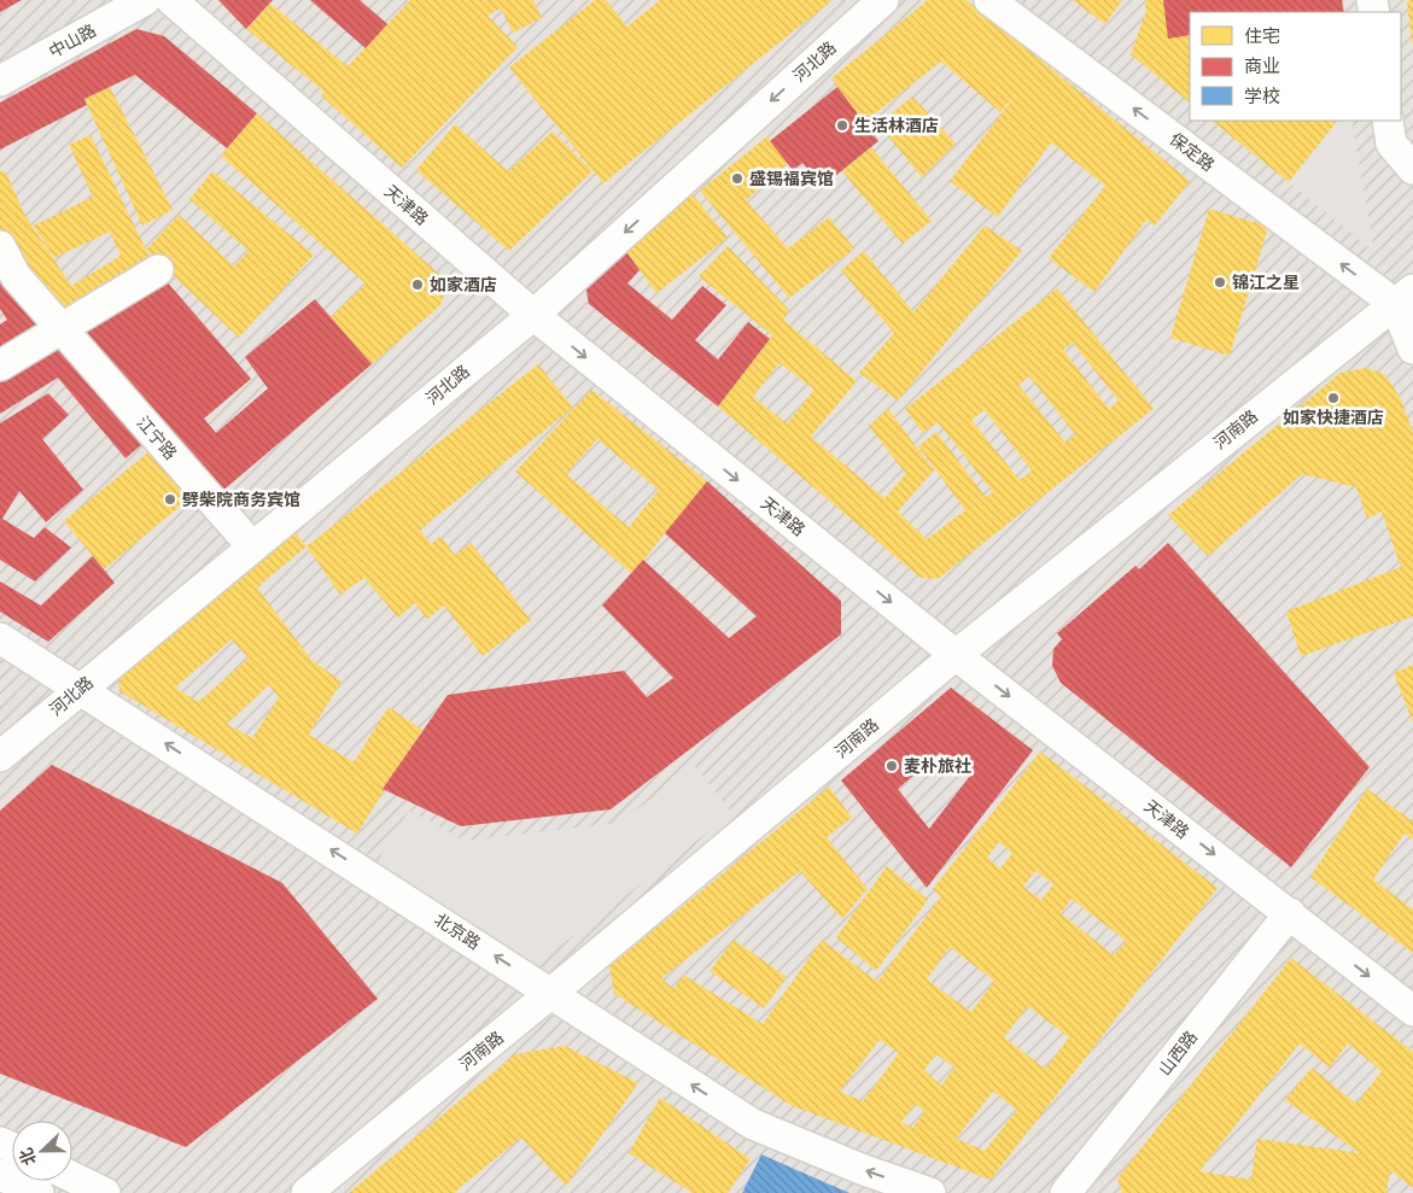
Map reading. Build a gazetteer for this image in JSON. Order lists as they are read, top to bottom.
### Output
{
  "streets": {
    "street": [
      "中山路",
      "河北路",
      "保定路",
      "天津路",
      "河南路",
      "江宁路",
      "北京路",
      "山西路"
    ]
  },
  "crossings": [
    ["河北路", "天津路"],
    ["河北路", "江宁路"],
    ["河北路", "北京路"],
    ["保定路", "河南路"],
    ["天津路", "河南路"],
    ["天津路", "山西路"],
    ["河南路", "北京路"]
  ],
  "one_way": [
    "河北路",
    "保定路",
    "天津路",
    "北京路"
  ],
  "places": [
    "生活林酒店",
    "盛锡福宾馆",
    "锦江之星",
    "如家酒店",
    "如家快捷酒店",
    "劈柴院商务宾馆",
    "麦朴旅社"
  ],
  "legend": ["住宅", "商业", "学校"],
  "north": "left"
}
